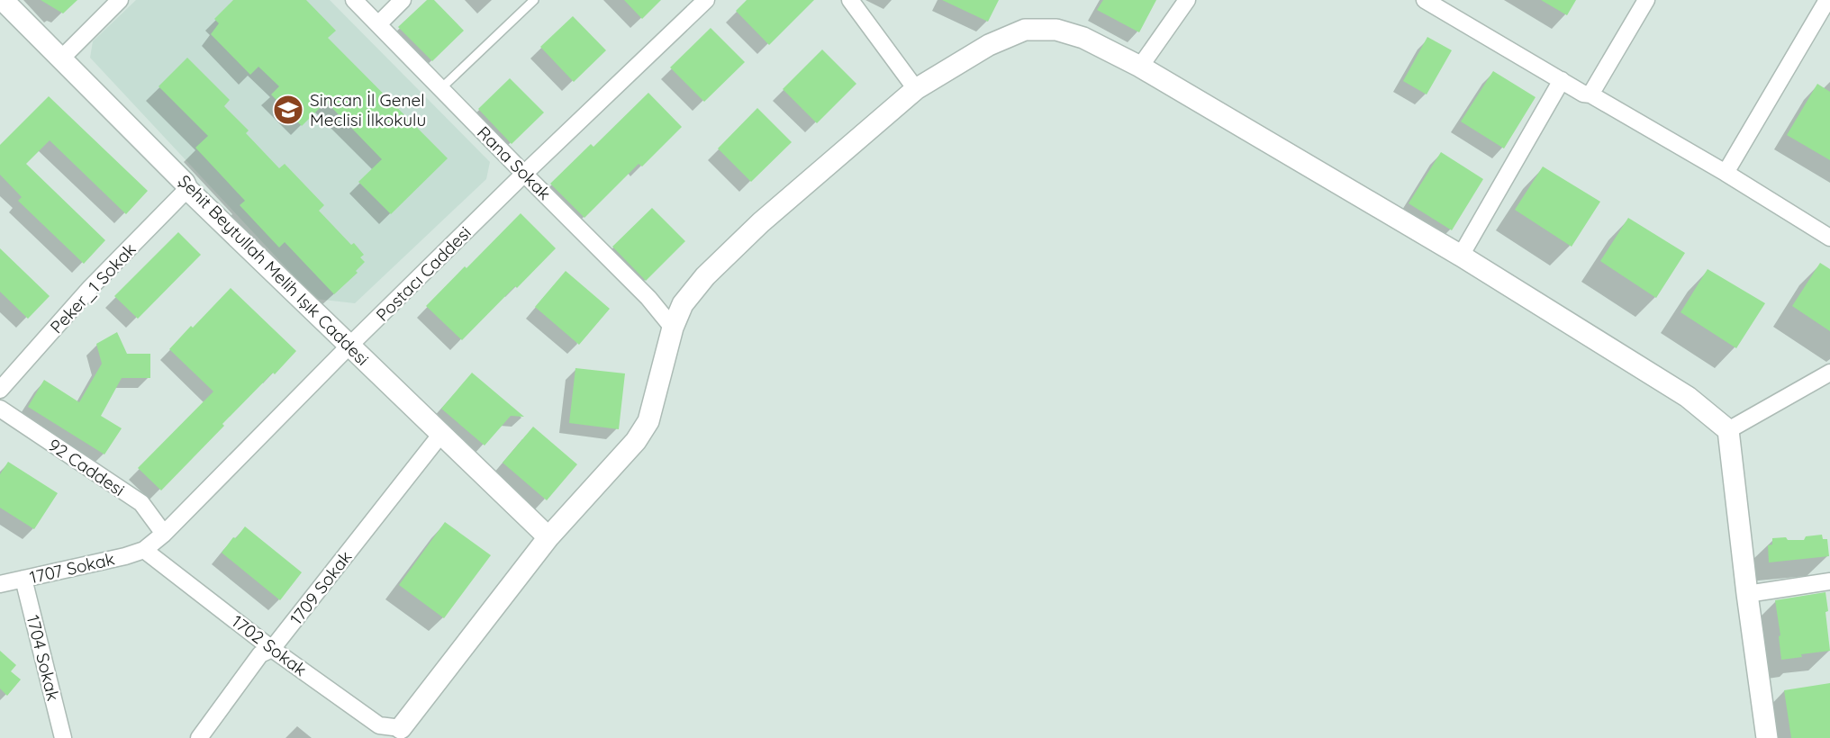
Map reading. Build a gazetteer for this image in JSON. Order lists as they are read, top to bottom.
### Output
{
  "streets": {
    "street": [
      "Rana Sokak",
      "Şehit Beytullah Melih Işık Caddesi",
      "Postacı Caddesi",
      "Peker_1 Sokak",
      "92 Caddesi",
      "1707 Sokak",
      "1709 Sokak",
      "1702 Sokak",
      "1704 Sokak"
    ]
  },
  "crossings": [
    ["Rana Sokak", "Postacı Caddesi"],
    ["Şehit Beytullah Melih Işık Caddesi", "Postacı Caddesi"],
    ["Şehit Beytullah Melih Işık Caddesi", "Peker_1 Sokak"],
    ["Şehit Beytullah Melih Işık Caddesi", "1709 Sokak"],
    ["Postacı Caddesi", "92 Caddesi"],
    ["Postacı Caddesi", "1707 Sokak"],
    ["Postacı Caddesi", "1702 Sokak"],
    ["1707 Sokak", "1702 Sokak"],
    ["1707 Sokak", "1704 Sokak"],
    ["1709 Sokak", "1702 Sokak"]
  ],
  "places": {
    "school or university": ["Sincan İl Genel Meclisi İlkokulu"]
  }
}
